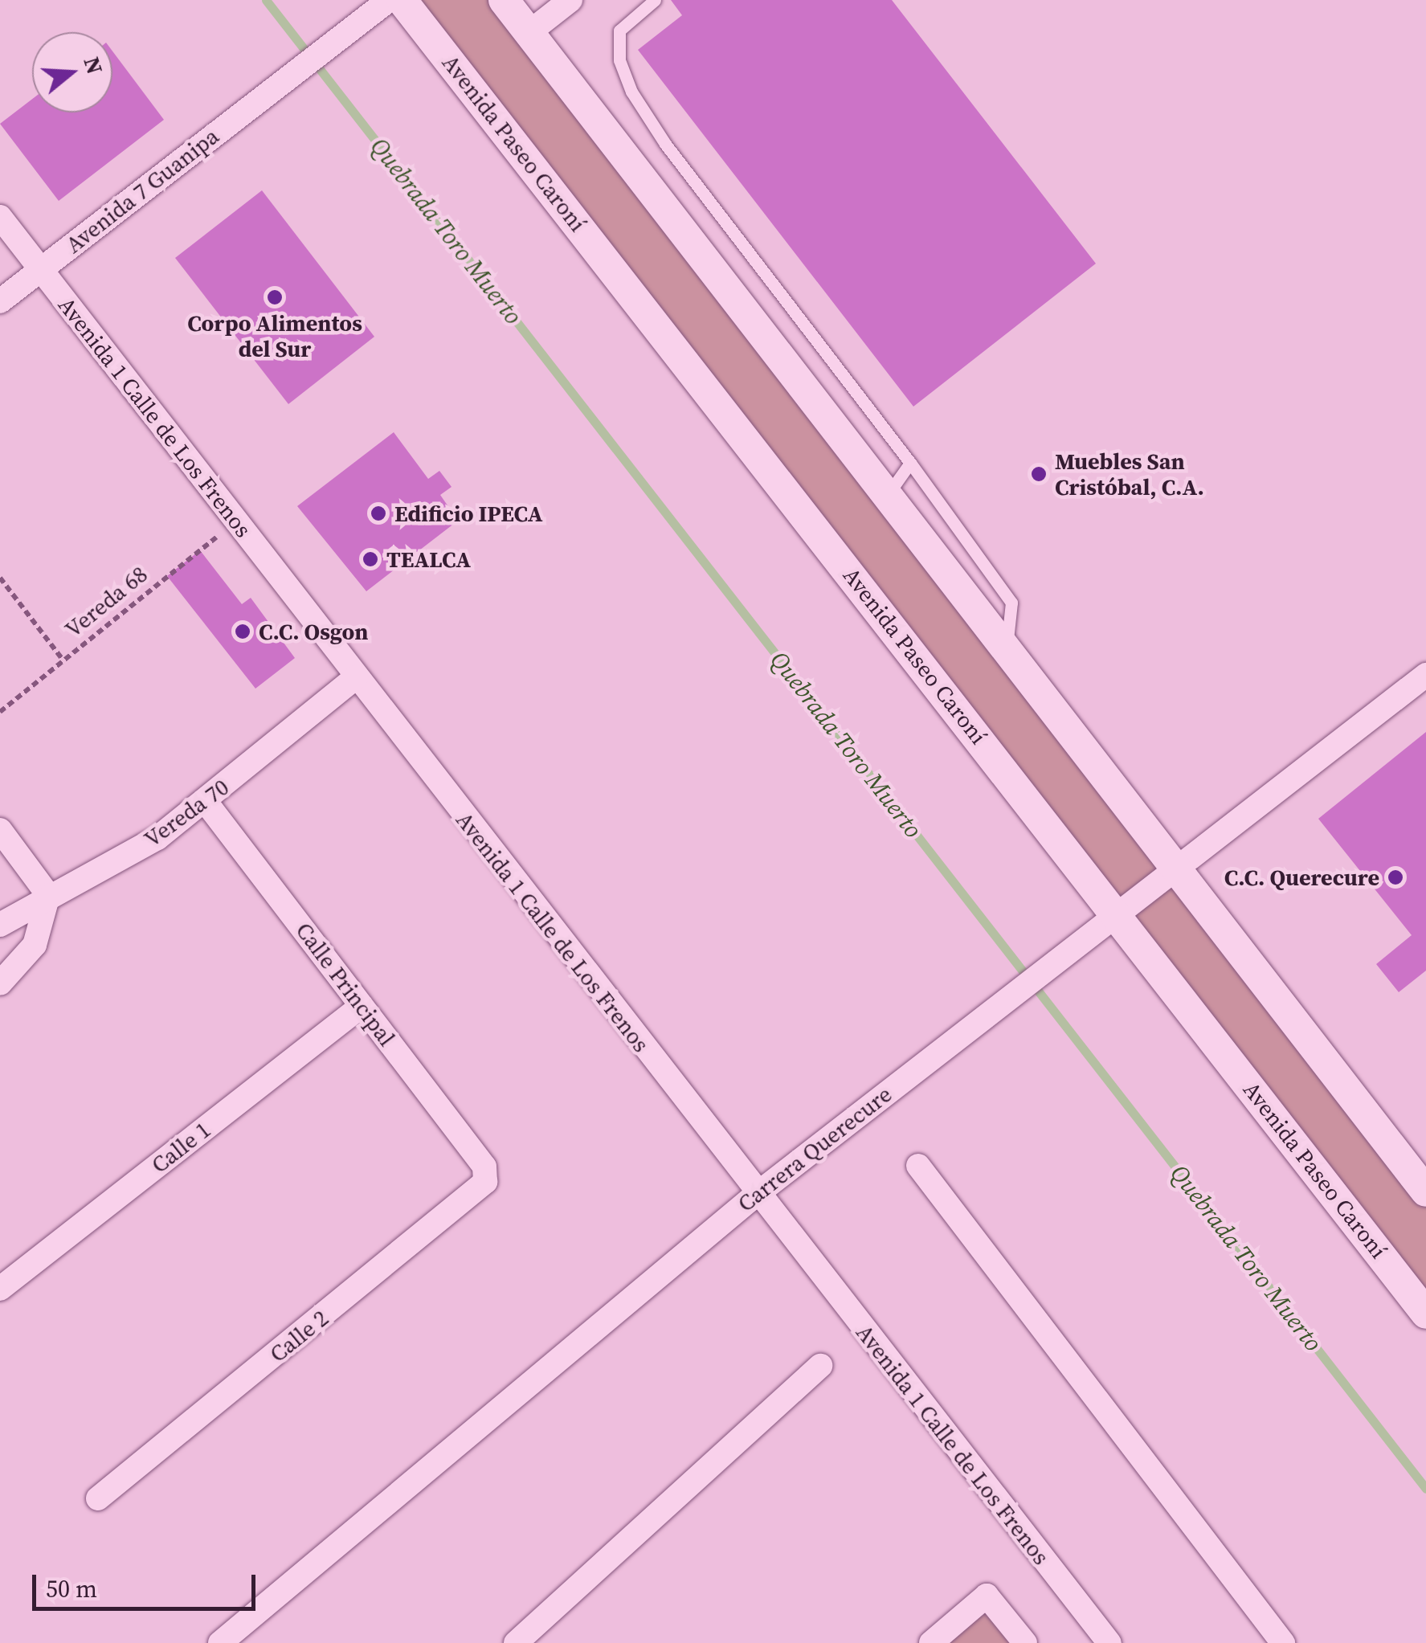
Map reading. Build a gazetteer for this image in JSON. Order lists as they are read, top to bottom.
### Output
{
  "streets": {
    "street": [
      "Avenida Paseo Caroní",
      "Avenida 7 Guanipa",
      "Avenida 1 Calle de Los Frenos",
      "Vereda 70",
      "Calle Principal",
      "Calle 1",
      "Carrera Querecure",
      "Calle 2"
    ],
    "path": ["Vereda 68"]
  },
  "crossings": [
    ["Avenida Paseo Caroní", "Carrera Querecure"],
    ["Avenida 7 Guanipa", "Avenida 1 Calle de Los Frenos"],
    ["Avenida 1 Calle de Los Frenos", "Vereda 68"],
    ["Avenida 1 Calle de Los Frenos", "Vereda 70"],
    ["Avenida 1 Calle de Los Frenos", "Carrera Querecure"],
    ["Vereda 70", "Calle Principal"],
    ["Calle Principal", "Calle 1"],
    ["Calle Principal", "Calle 2"]
  ],
  "water": ["Quebrada Toro Muerto"],
  "places": [
    "Corpo Alimentos del Sur",
    "Muebles San Cristóbal, C.A.",
    "Edificio IPECA",
    "TEALCA",
    "C.C. Osgon",
    "C.C. Querecure"
  ],
  "scale_bar": "50 m",
  "north": "right"
}
